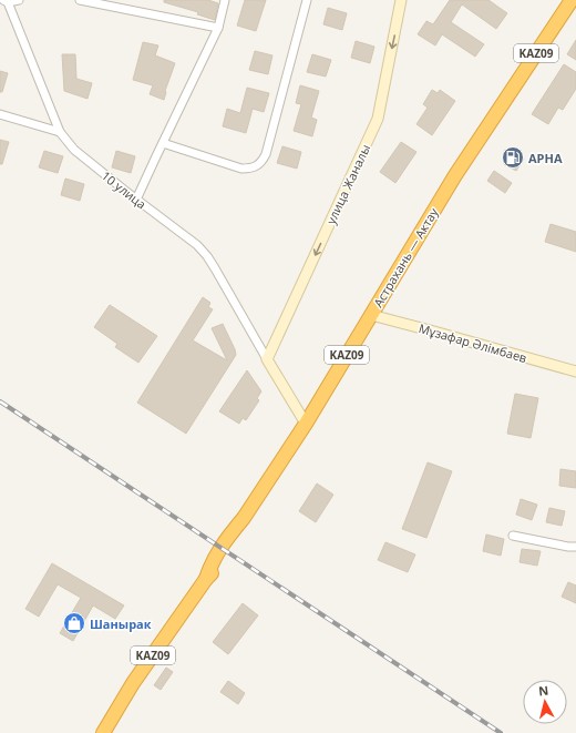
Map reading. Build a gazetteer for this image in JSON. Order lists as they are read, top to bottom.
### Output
{
  "streets": {
    "highway": ["KAZ09", "Астрахань — Актау"],
    "street": ["улица Жаналы", "10 улица", "Мұзафар Әлімбаев"]
  },
  "crossings": [
    ["улица Жаналы", "10 улица"],
    ["Астрахань — Актау", "Мұзафар Әлімбаев"]
  ],
  "one_way": ["улица Жаналы"],
  "places": {
    "fuel station": ["АРНА"],
    "shop": ["Шанырак"]
  },
  "north": "top"
}
